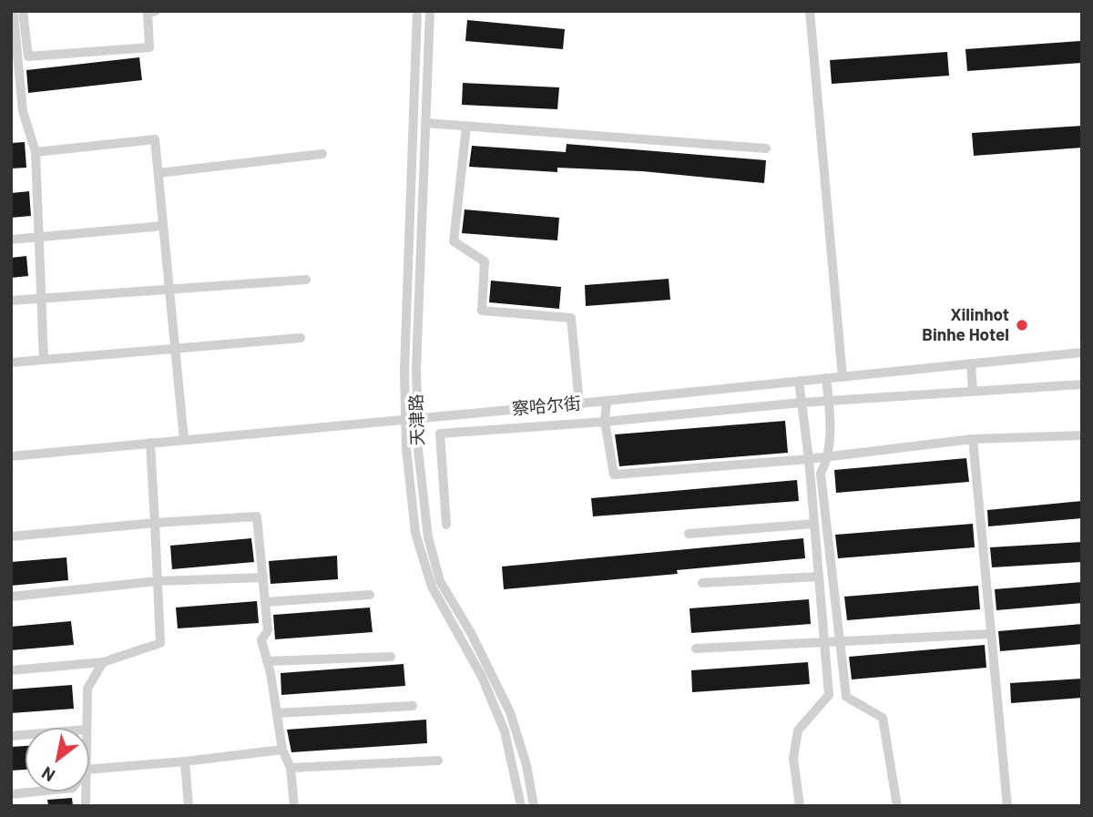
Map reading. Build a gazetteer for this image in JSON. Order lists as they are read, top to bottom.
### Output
{
  "streets": {
    "street": ["察哈尔街", "天津路"]
  },
  "crossings": [
    ["察哈尔街", "天津路"]
  ],
  "places": ["Xilinhot Binhe Hotel"],
  "north": "bottom left"
}
